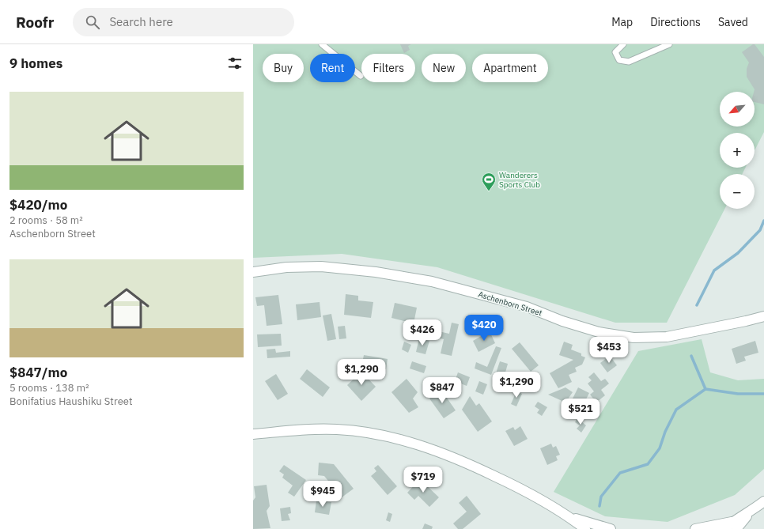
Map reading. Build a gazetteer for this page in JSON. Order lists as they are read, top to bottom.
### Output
{
  "streets": {
    "street": ["Aschenborn Street"]
  },
  "places": {
    "sports": ["Wanderers Sports Club"]
  },
  "north": "bottom left",
  "page": {
    "header": "Roofr",
    "search": "Search here",
    "nav": ["Map", "Directions", "Saved"],
    "heading": "9 homes",
    "chip": [
      "Buy",
      "Rent",
      "Filters",
      "New",
      "Apartment"
    ],
    "list": [
      {
        "name": "$420/mo",
        "note": "2 rooms · 58 m² · Aschenborn Street"
      },
      {
        "name": "$847/mo",
        "note": "5 rooms · 138 m² · Bonifatius Haushiku Street"
      }
    ],
    "map_buttons": ["+", "−"],
    "price": [
      "$420",
      "$426",
      "$453",
      "$1,290",
      "$1,290",
      "$847",
      "$521",
      "$719",
      "$945"
    ]
  }
}
